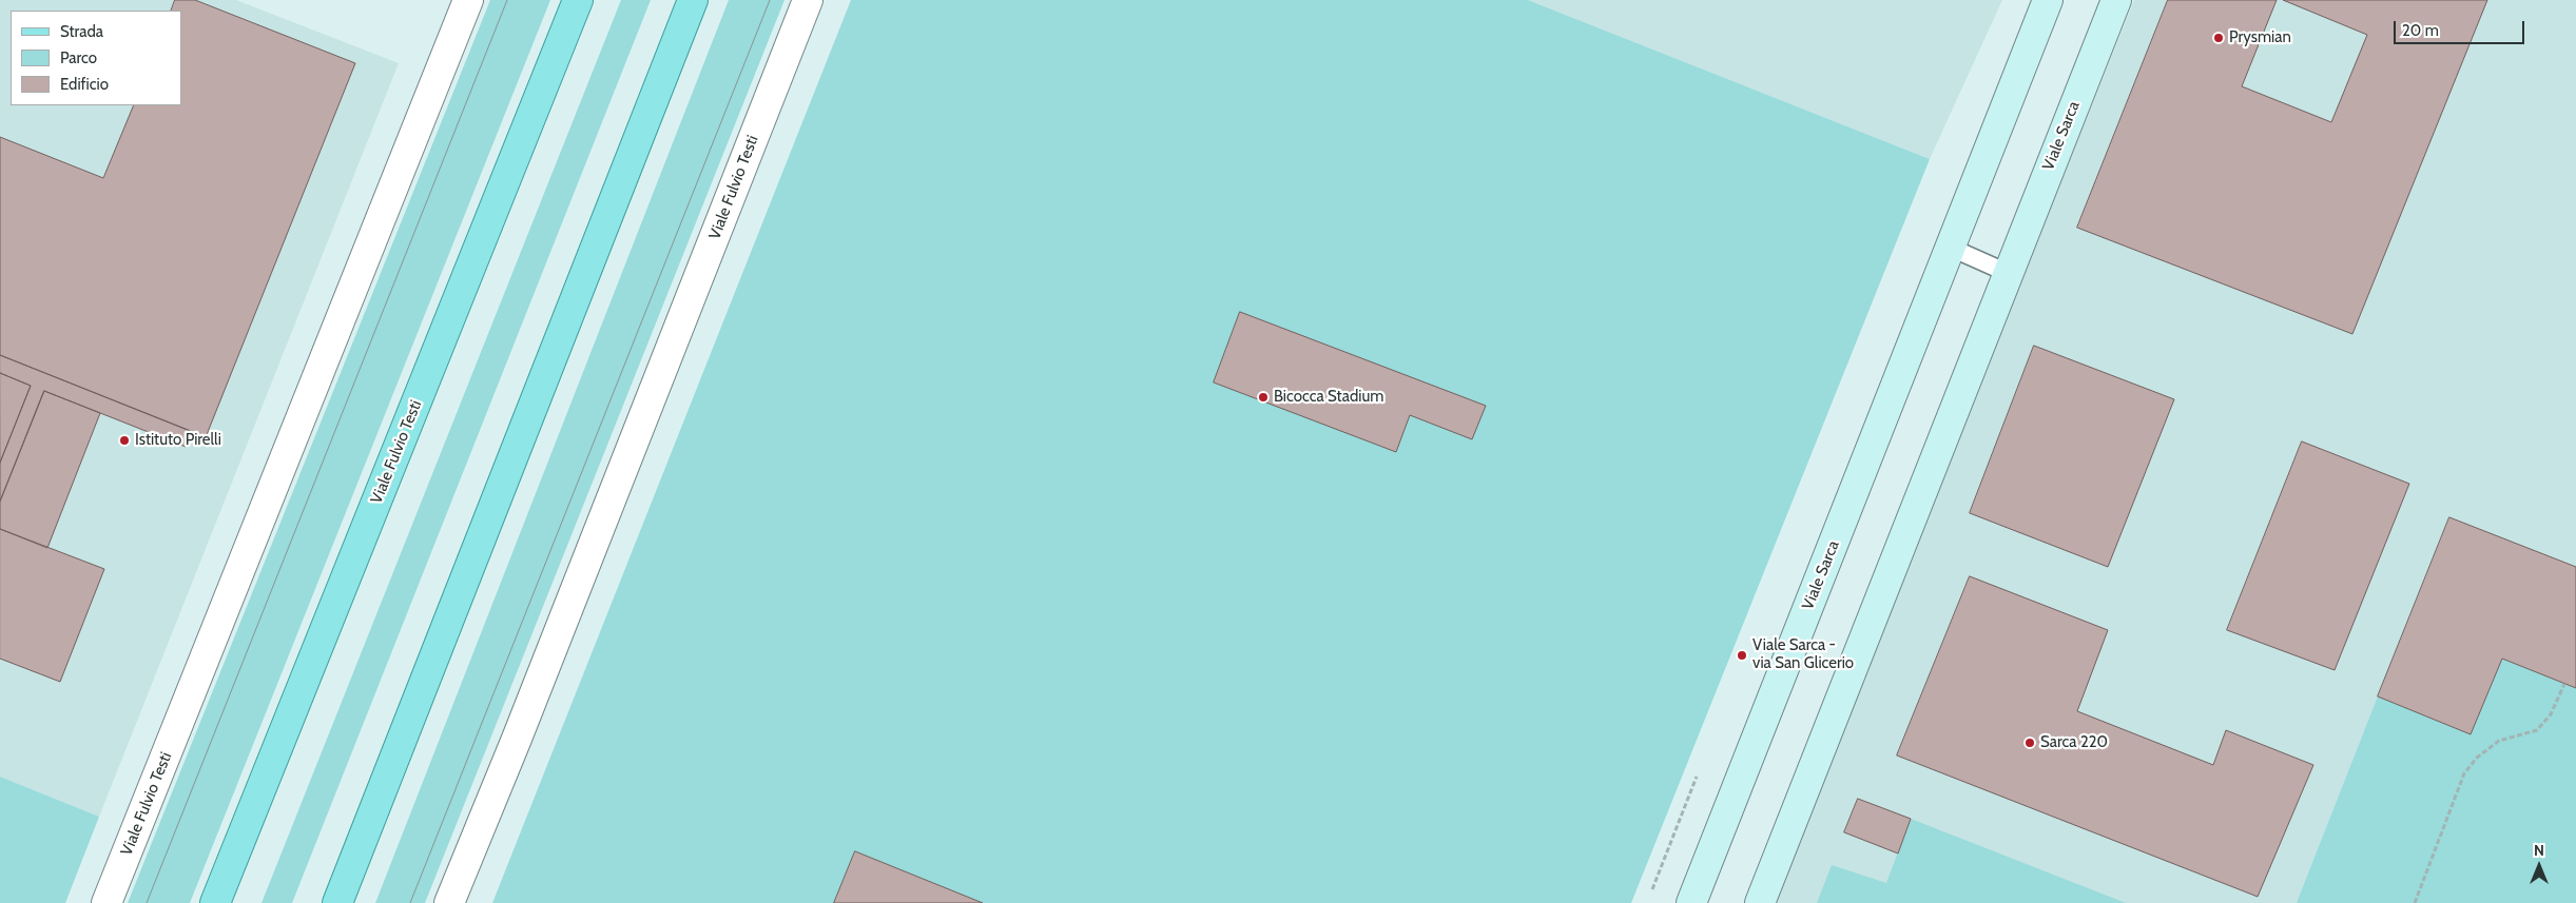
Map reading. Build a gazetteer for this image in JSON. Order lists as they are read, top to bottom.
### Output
{
  "streets": {
    "main road": ["Viale Fulvio Testi"],
    "street": ["Viale Sarca"]
  },
  "places": [
    "Prysmian",
    "Bicocca Stadium",
    "Istituto Pirelli",
    "Viale Sarca - via San Glicerio",
    "Sarca 220"
  ],
  "legend": ["Strada", "Parco", "Edificio"],
  "scale_bar": "20 m",
  "north": "top"
}
